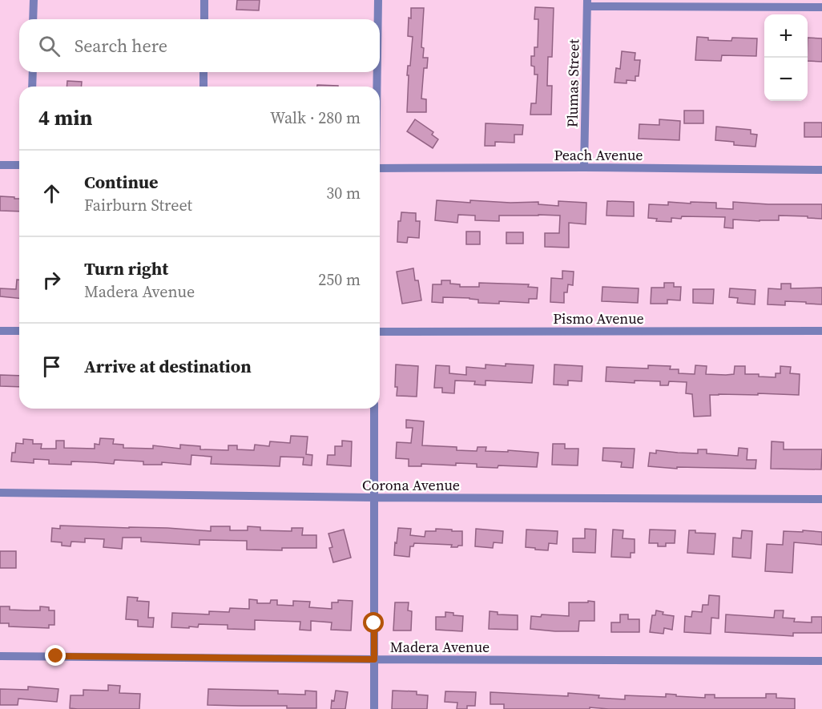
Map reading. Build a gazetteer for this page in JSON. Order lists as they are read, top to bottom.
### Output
{
  "streets": {
    "street": [
      "Plumas Street",
      "Peach Avenue",
      "Pismo Avenue",
      "Corona Avenue",
      "Madera Avenue"
    ]
  },
  "crossings": [
    ["Plumas Street", "Peach Avenue"]
  ],
  "page": {
    "map_buttons": ["+", "−"],
    "search": "Search here",
    "heading": ["4 min", "Walk · 280 m"],
    "list": [
      ["Continue", "Fairburn Street", "30 m"],
      ["Turn right", "Madera Avenue", "250 m"],
      "Arrive at destination"
    ]
  }
}
